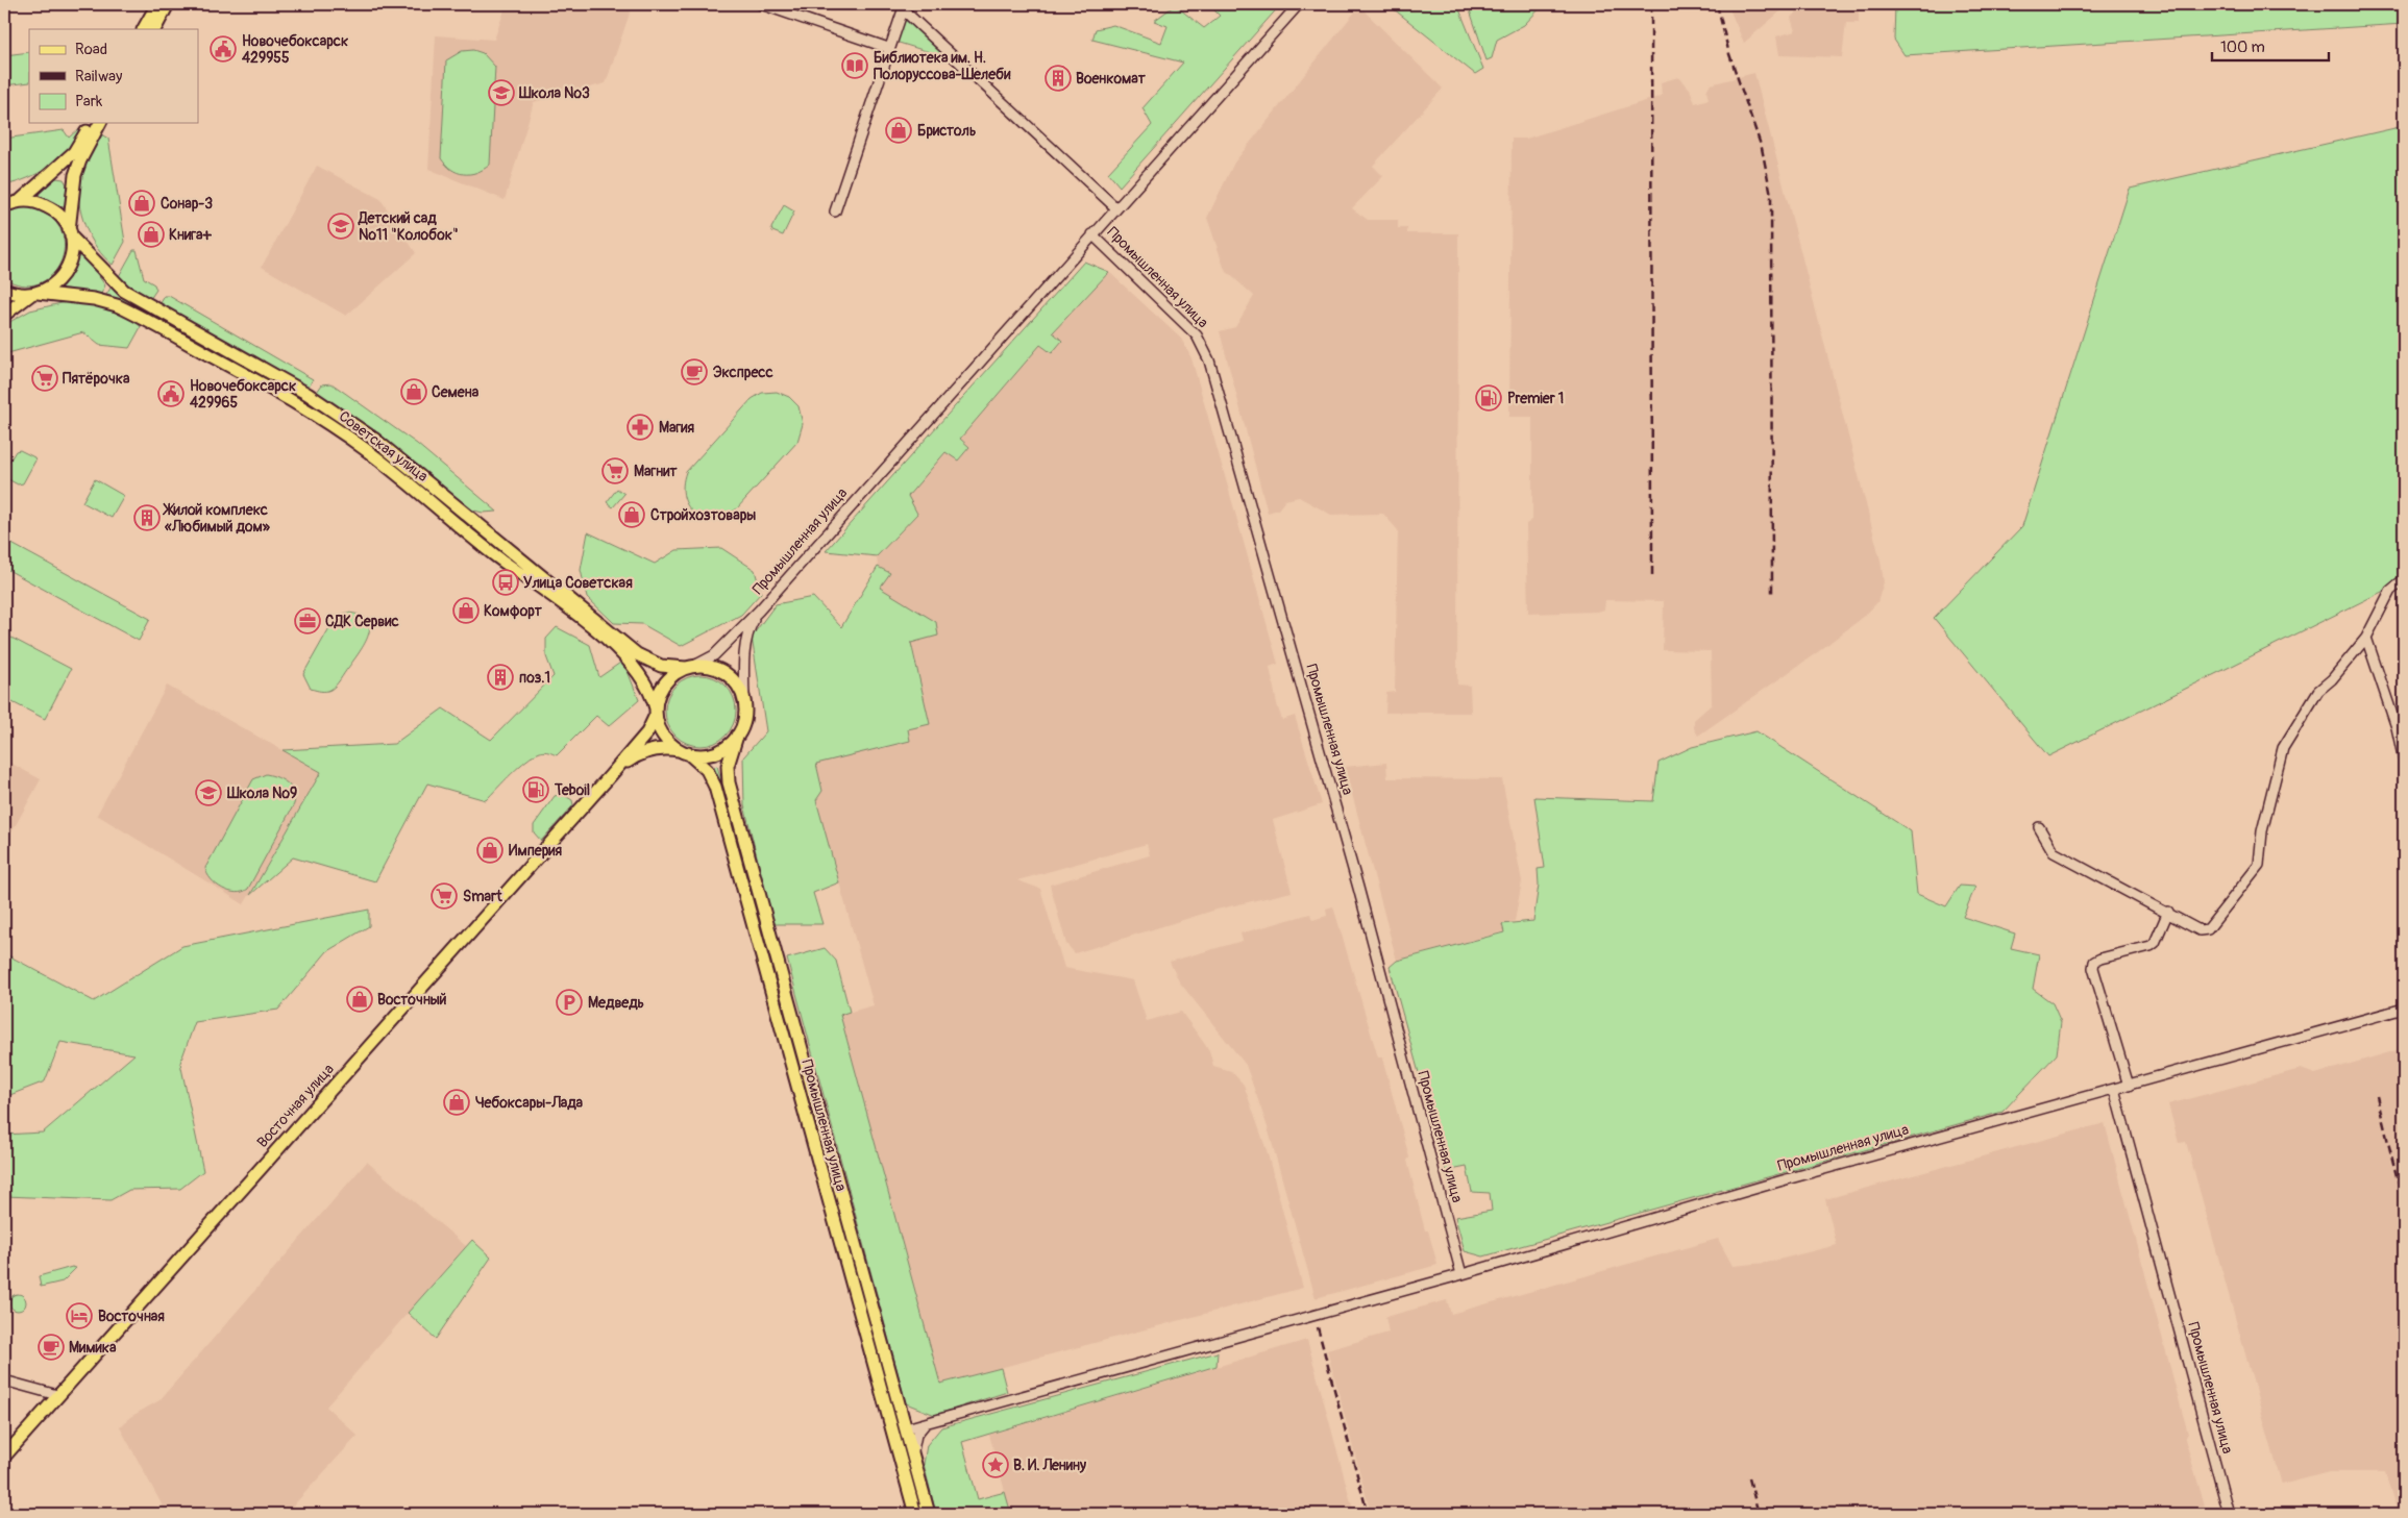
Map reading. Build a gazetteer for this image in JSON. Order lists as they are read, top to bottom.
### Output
{
  "streets": {
    "main road": ["Промышленная улица", "Советская улица", "Восточная улица"]
  },
  "crossings": [
    ["Промышленная улица", "Советская улица"],
    ["Промышленная улица", "Восточная улица"],
    ["Советская улица", "Восточная улица"]
  ],
  "places": {
    "public building": ["Новочебоксарск 429955", "Новочебоксарск 429965"],
    "library": ["Библиотека им. Н. Полоруссова-Шелеби"],
    "building": ["Военкомат", "Жилой комплекс «Любимый дом»", "поз.1"],
    "school or university": ["Школа №3", "Детский сад №11 \"Колобок\"", "Школа №9"],
    "shop": [
      "Бристоль",
      "Сонар-3",
      "Книга+",
      "Семена",
      "Стройхозтовары",
      "Комфорт",
      "Империя",
      "Восточный",
      "Чебоксары-Лада"
    ],
    "cafe": ["Экспресс", "Мимика"],
    "supermarket": ["Пятёрочка", "Магнит", "Smart"],
    "fuel station": ["Premier 1", "Teboil"],
    "pharmacy": ["Магия"],
    "bus stop": ["Улица Советская"],
    "office": ["СДК Сервис"],
    "parking": ["Медведь"],
    "hotel": ["Восточная"],
    "place": ["В. И. Ленину"]
  },
  "legend": ["Road", "Railway", "Park"],
  "scale_bar": "100 m"
}
